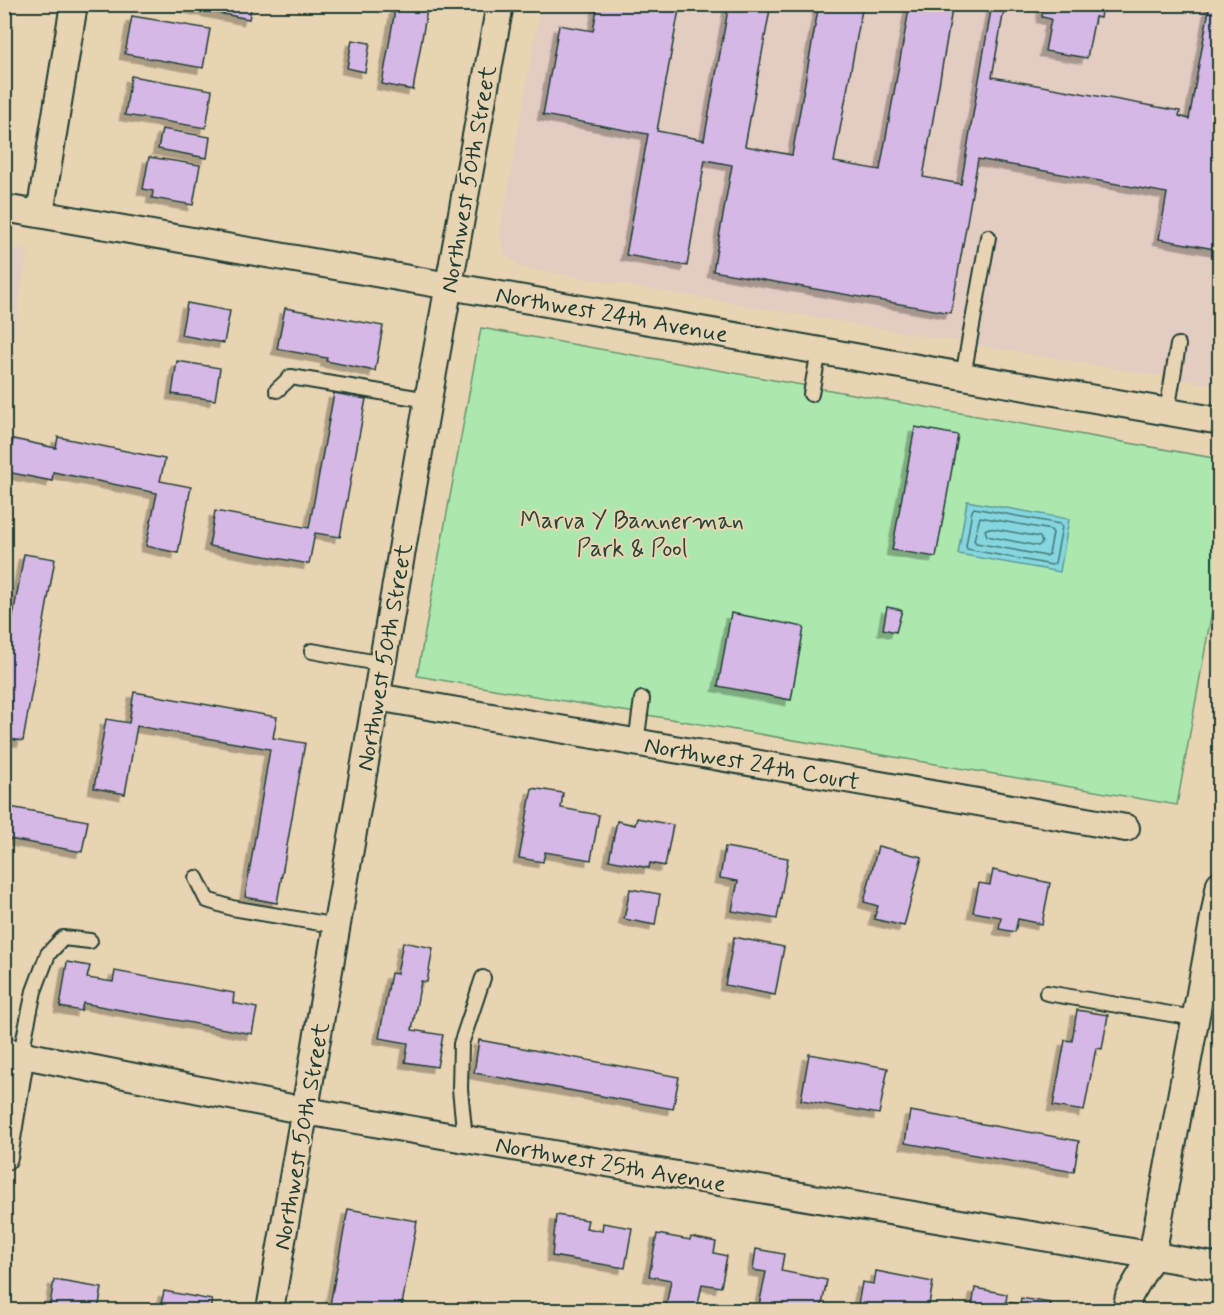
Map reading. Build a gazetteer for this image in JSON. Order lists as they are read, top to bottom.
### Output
{
  "streets": {
    "street": [
      "Northwest 50th Street",
      "Northwest 24th Avenue",
      "Northwest 24th Court",
      "Northwest 25th Avenue"
    ]
  },
  "crossings": [
    ["Northwest 50th Street", "Northwest 24th Avenue"],
    ["Northwest 50th Street", "Northwest 24th Court"],
    ["Northwest 50th Street", "Northwest 25th Avenue"]
  ],
  "parks": ["Marva Y Bannerman Park & Pool"]
}
